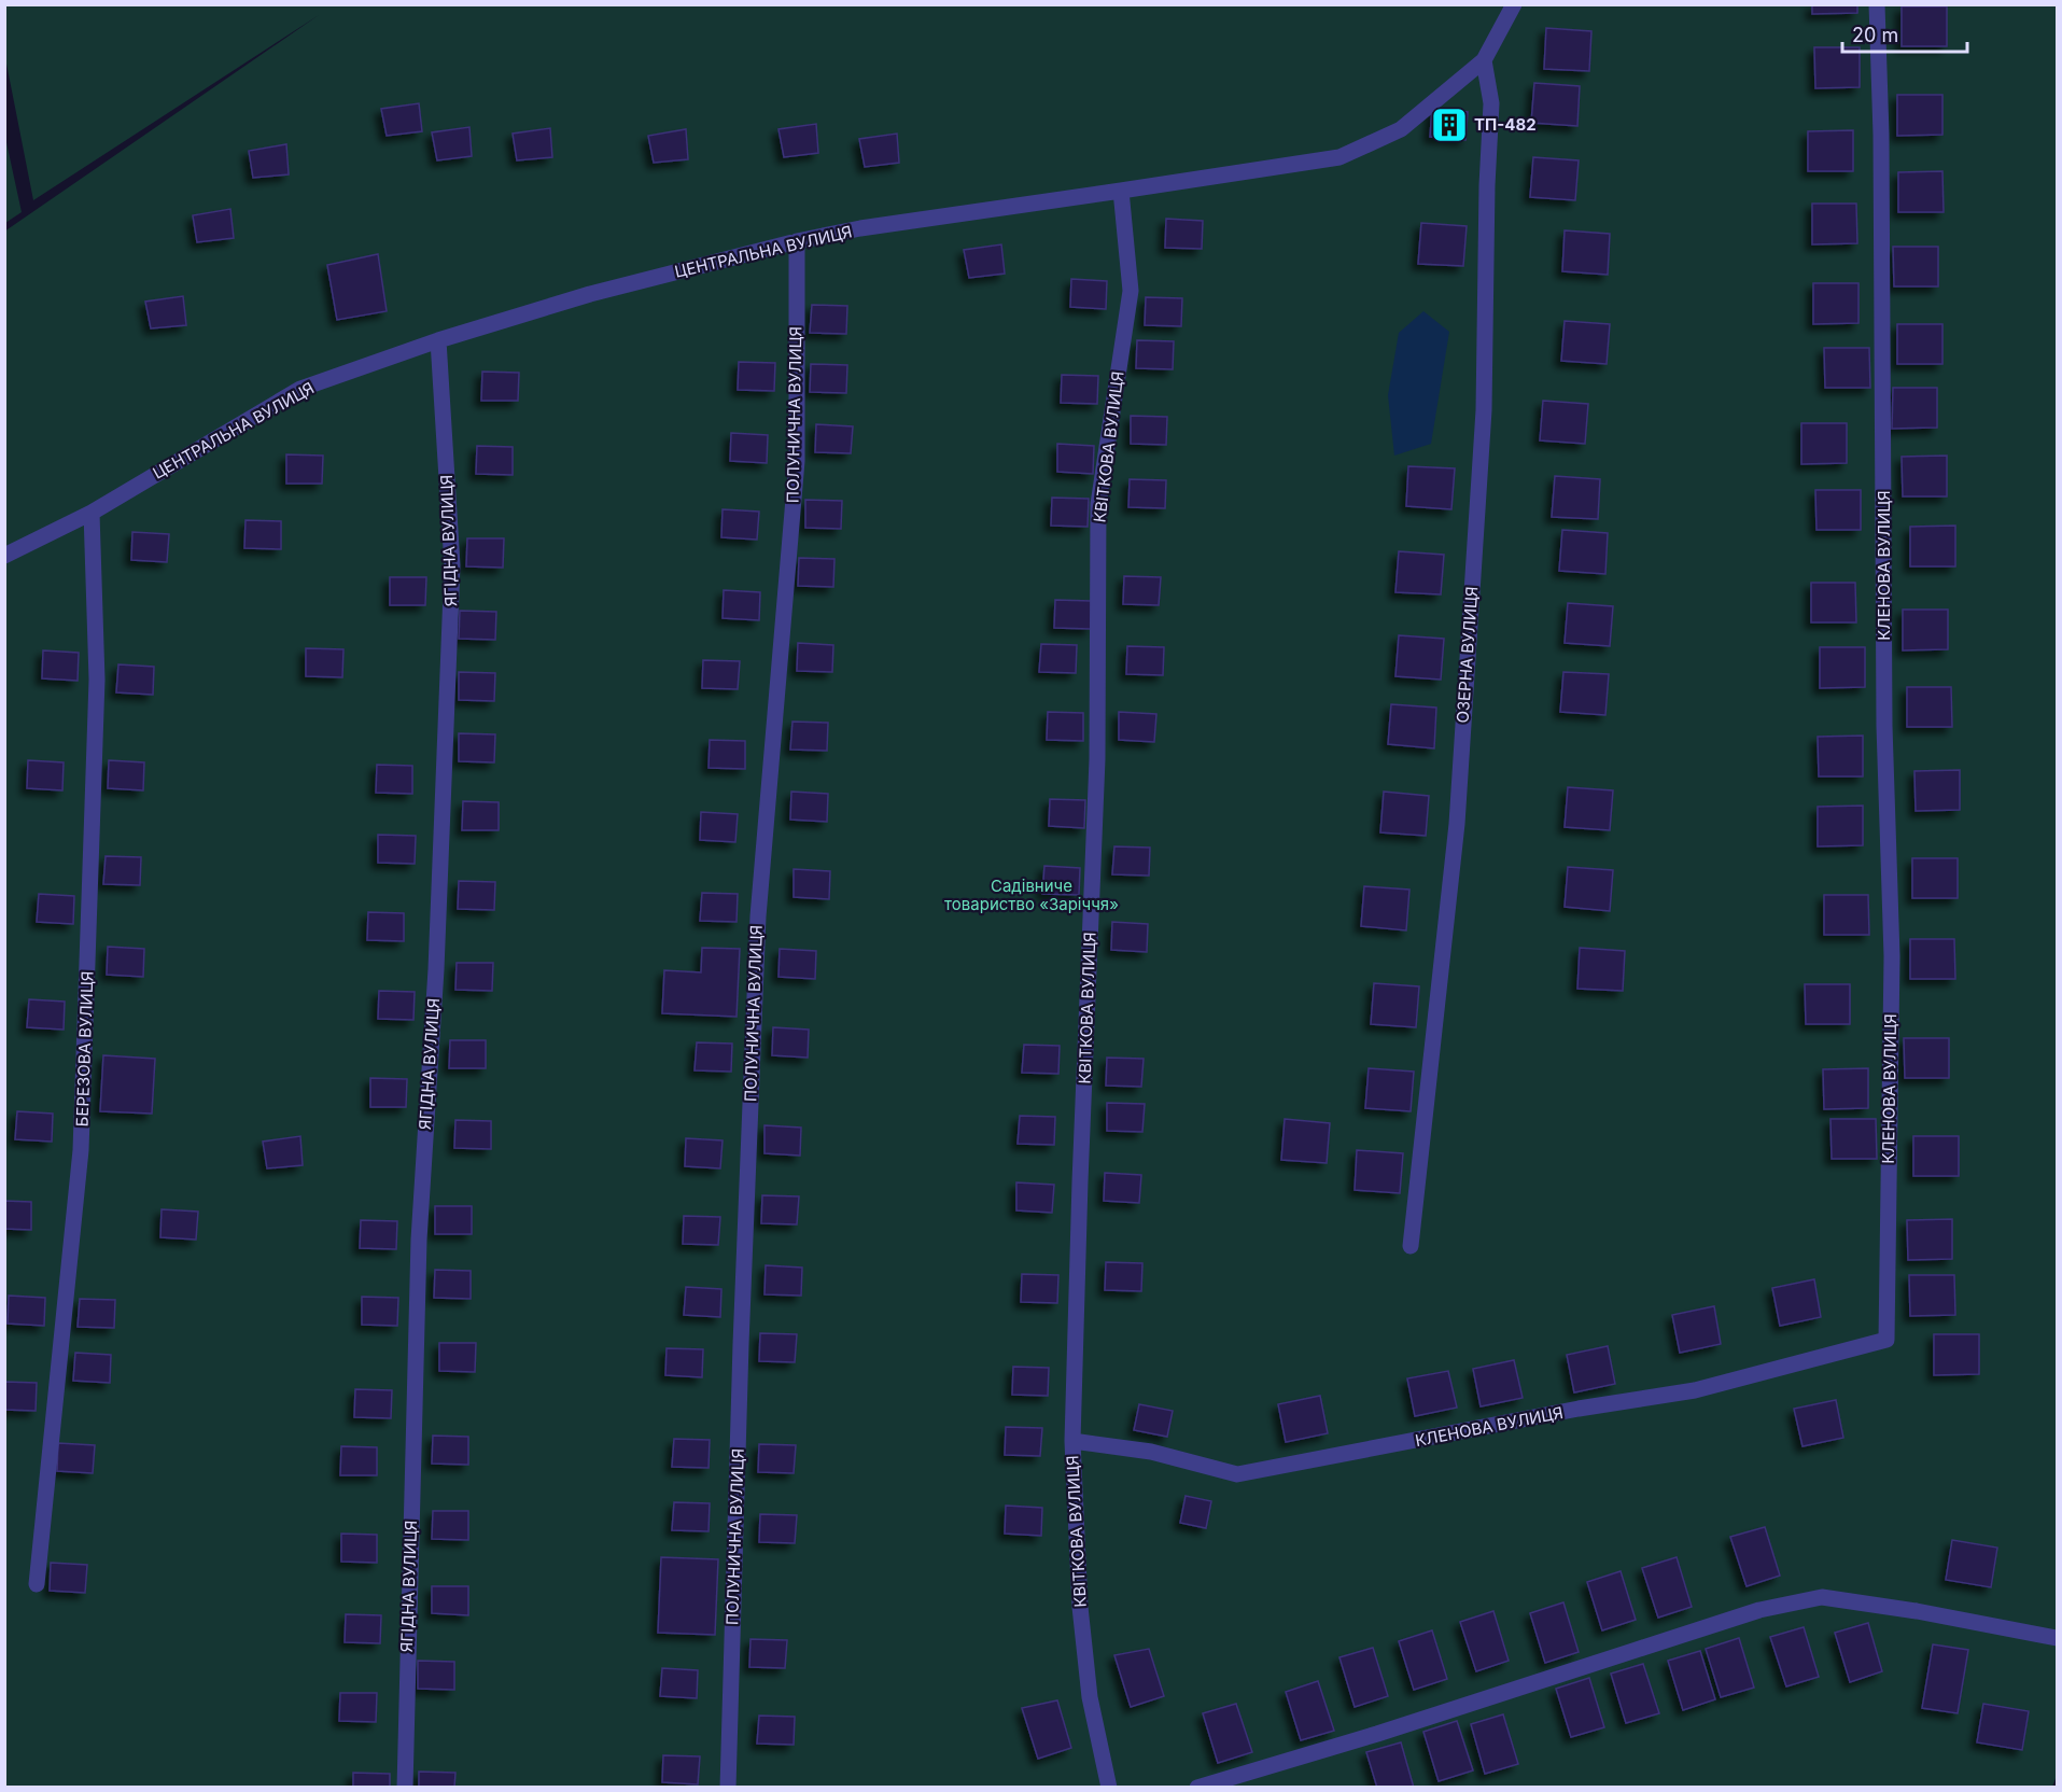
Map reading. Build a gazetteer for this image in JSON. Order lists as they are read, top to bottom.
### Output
{
  "streets": {
    "street": [
      "ЦЕНТРАЛЬНА ВУЛИЦЯ",
      "ПОЛУНИЧНА ВУЛИЦЯ",
      "КВІТКОВА ВУЛИЦЯ",
      "ЯГІДНА ВУЛИЦЯ",
      "КЛЕНОВА ВУЛИЦЯ",
      "ОЗЕРНА ВУЛИЦЯ",
      "БЕРЕЗОВА ВУЛИЦЯ"
    ]
  },
  "crossings": [
    ["ЦЕНТРАЛЬНА ВУЛИЦЯ", "ПОЛУНИЧНА ВУЛИЦЯ"],
    ["ЦЕНТРАЛЬНА ВУЛИЦЯ", "КВІТКОВА ВУЛИЦЯ"],
    ["ЦЕНТРАЛЬНА ВУЛИЦЯ", "ЯГІДНА ВУЛИЦЯ"],
    ["ЦЕНТРАЛЬНА ВУЛИЦЯ", "ОЗЕРНА ВУЛИЦЯ"],
    ["ЦЕНТРАЛЬНА ВУЛИЦЯ", "БЕРЕЗОВА ВУЛИЦЯ"],
    ["КВІТКОВА ВУЛИЦЯ", "КЛЕНОВА ВУЛИЦЯ"]
  ],
  "parks": ["Садівниче товариство «Заріччя»"],
  "places": {
    "building": ["ТП-482"]
  },
  "scale_bar": "20 m"
}
